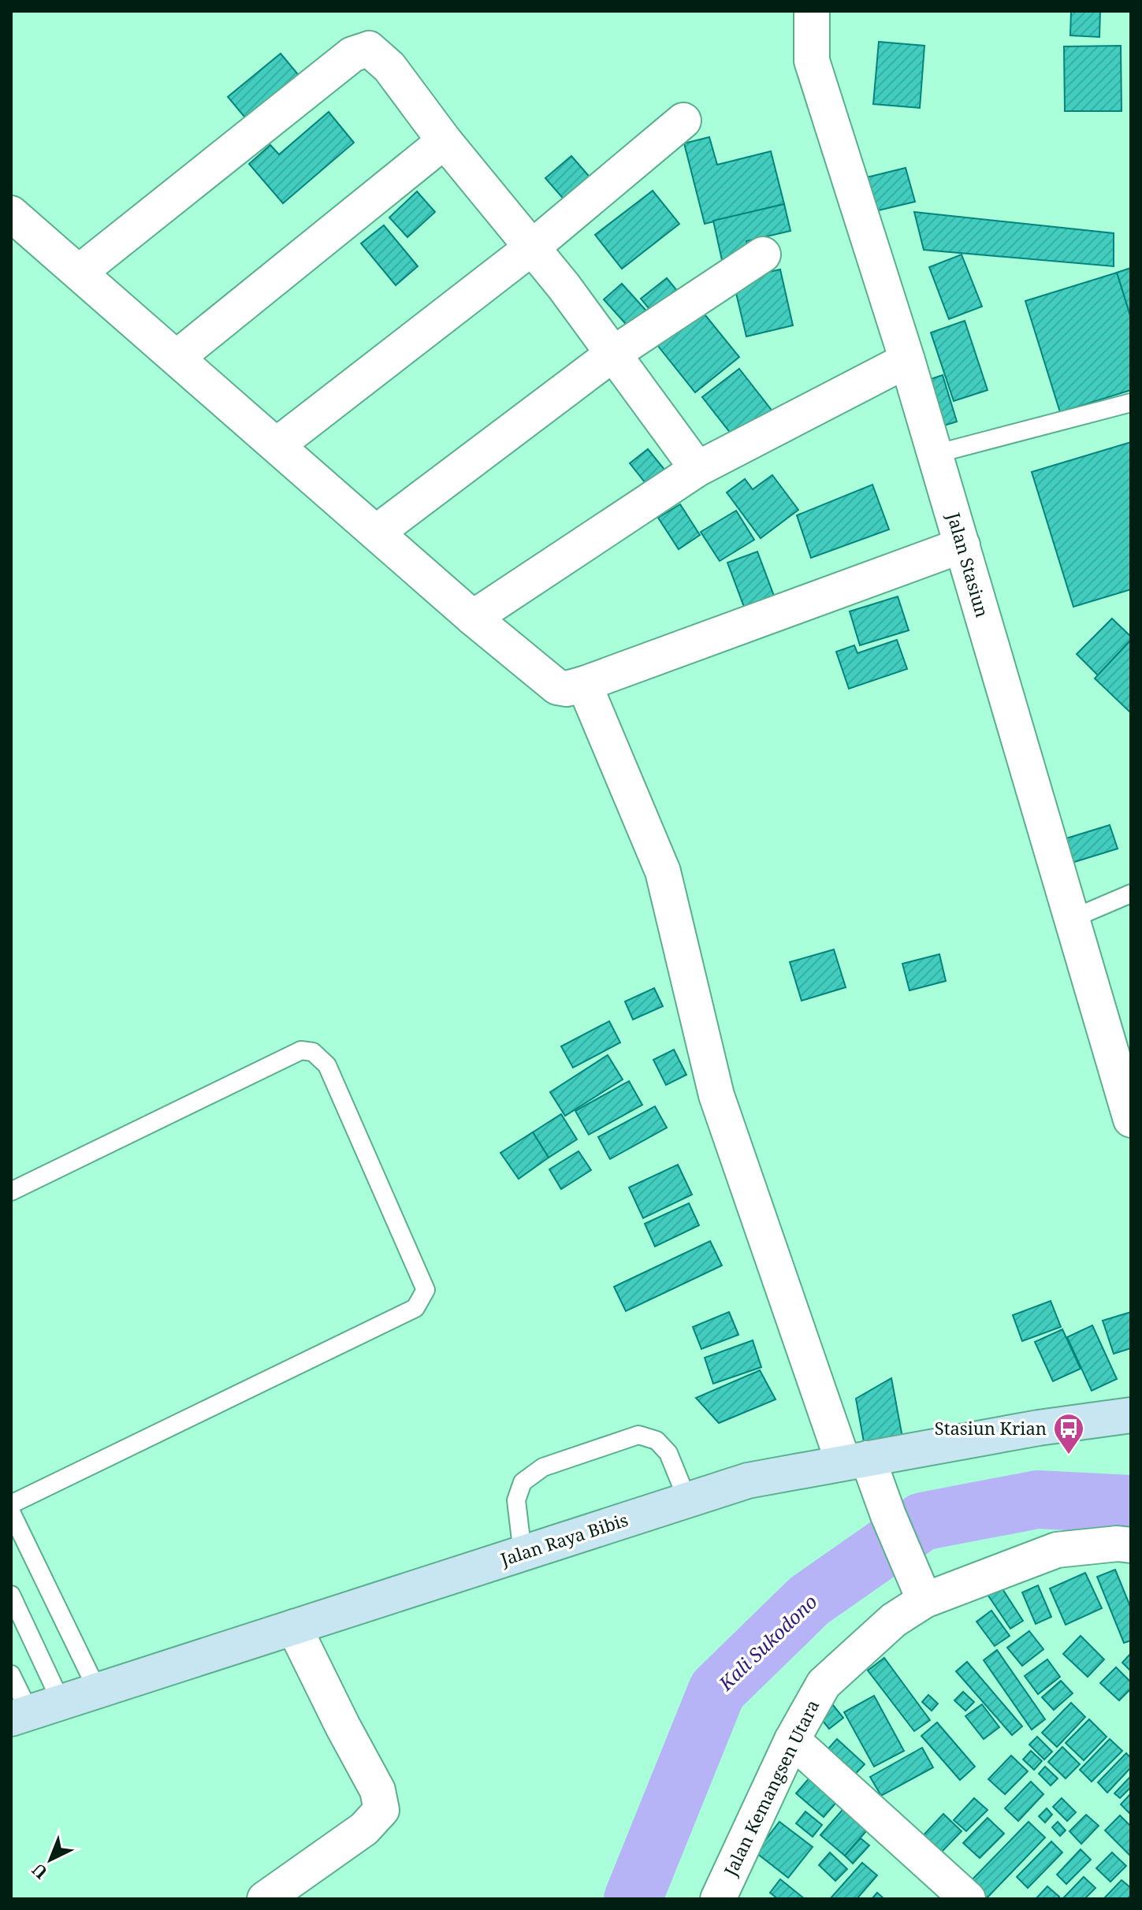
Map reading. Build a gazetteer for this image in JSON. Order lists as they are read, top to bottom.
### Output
{
  "streets": {
    "main road": ["Jalan Raya Bibis"],
    "street": ["Jalan Stasiun", "Jalan Kemangsen Utara"]
  },
  "water": ["Kali Sukodono"],
  "places": {
    "bus stop": ["Stasiun Krian"]
  },
  "north": "bottom left"
}
